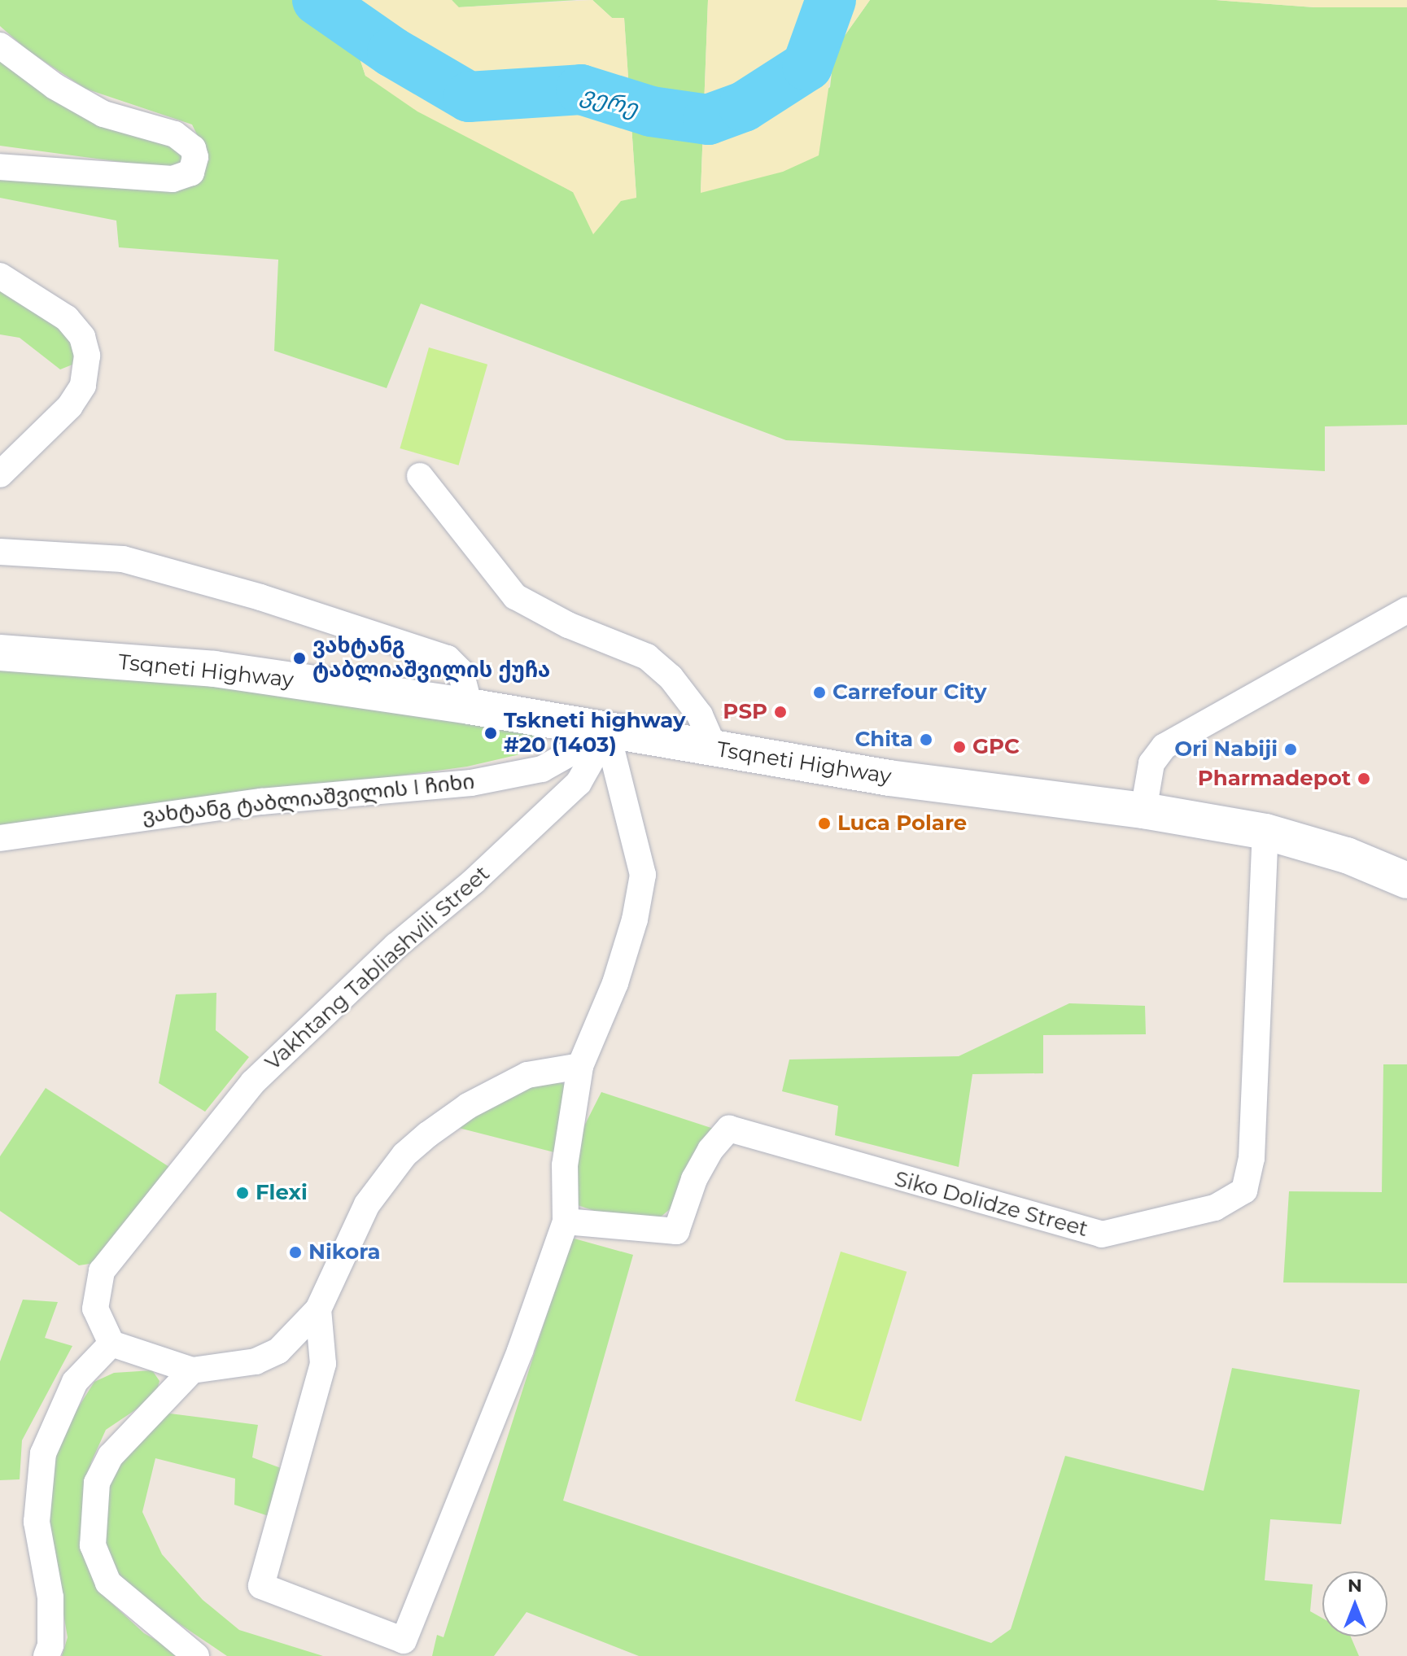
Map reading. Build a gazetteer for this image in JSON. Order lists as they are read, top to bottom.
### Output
{
  "streets": {
    "main road": ["Tsqneti Highway"],
    "street": ["ვახტანგ ტაბლიაშვილის I ჩიხი", "Vakhtang Tabliashvili Street", "Siko Dolidze Street"]
  },
  "crossings": [
    ["Tsqneti Highway", "ვახტანგ ტაბლიაშვილის I ჩიხი"],
    ["Tsqneti Highway", "Vakhtang Tabliashvili Street"],
    ["Tsqneti Highway", "Siko Dolidze Street"],
    ["ვახტანგ ტაბლიაშვილის I ჩიხი", "Vakhtang Tabliashvili Street"]
  ],
  "water": ["ვერე"],
  "places": [
    "ვახტანგ ტაბლიაშვილის ქუჩა",
    "Carrefour City",
    "PSP",
    "Tskneti highway #20 (1403)",
    "Chita",
    "GPC",
    "Ori Nabiji",
    "Pharmadepot",
    "Luca Polare",
    "Flexi",
    "Nikora"
  ],
  "north": "top"
}
